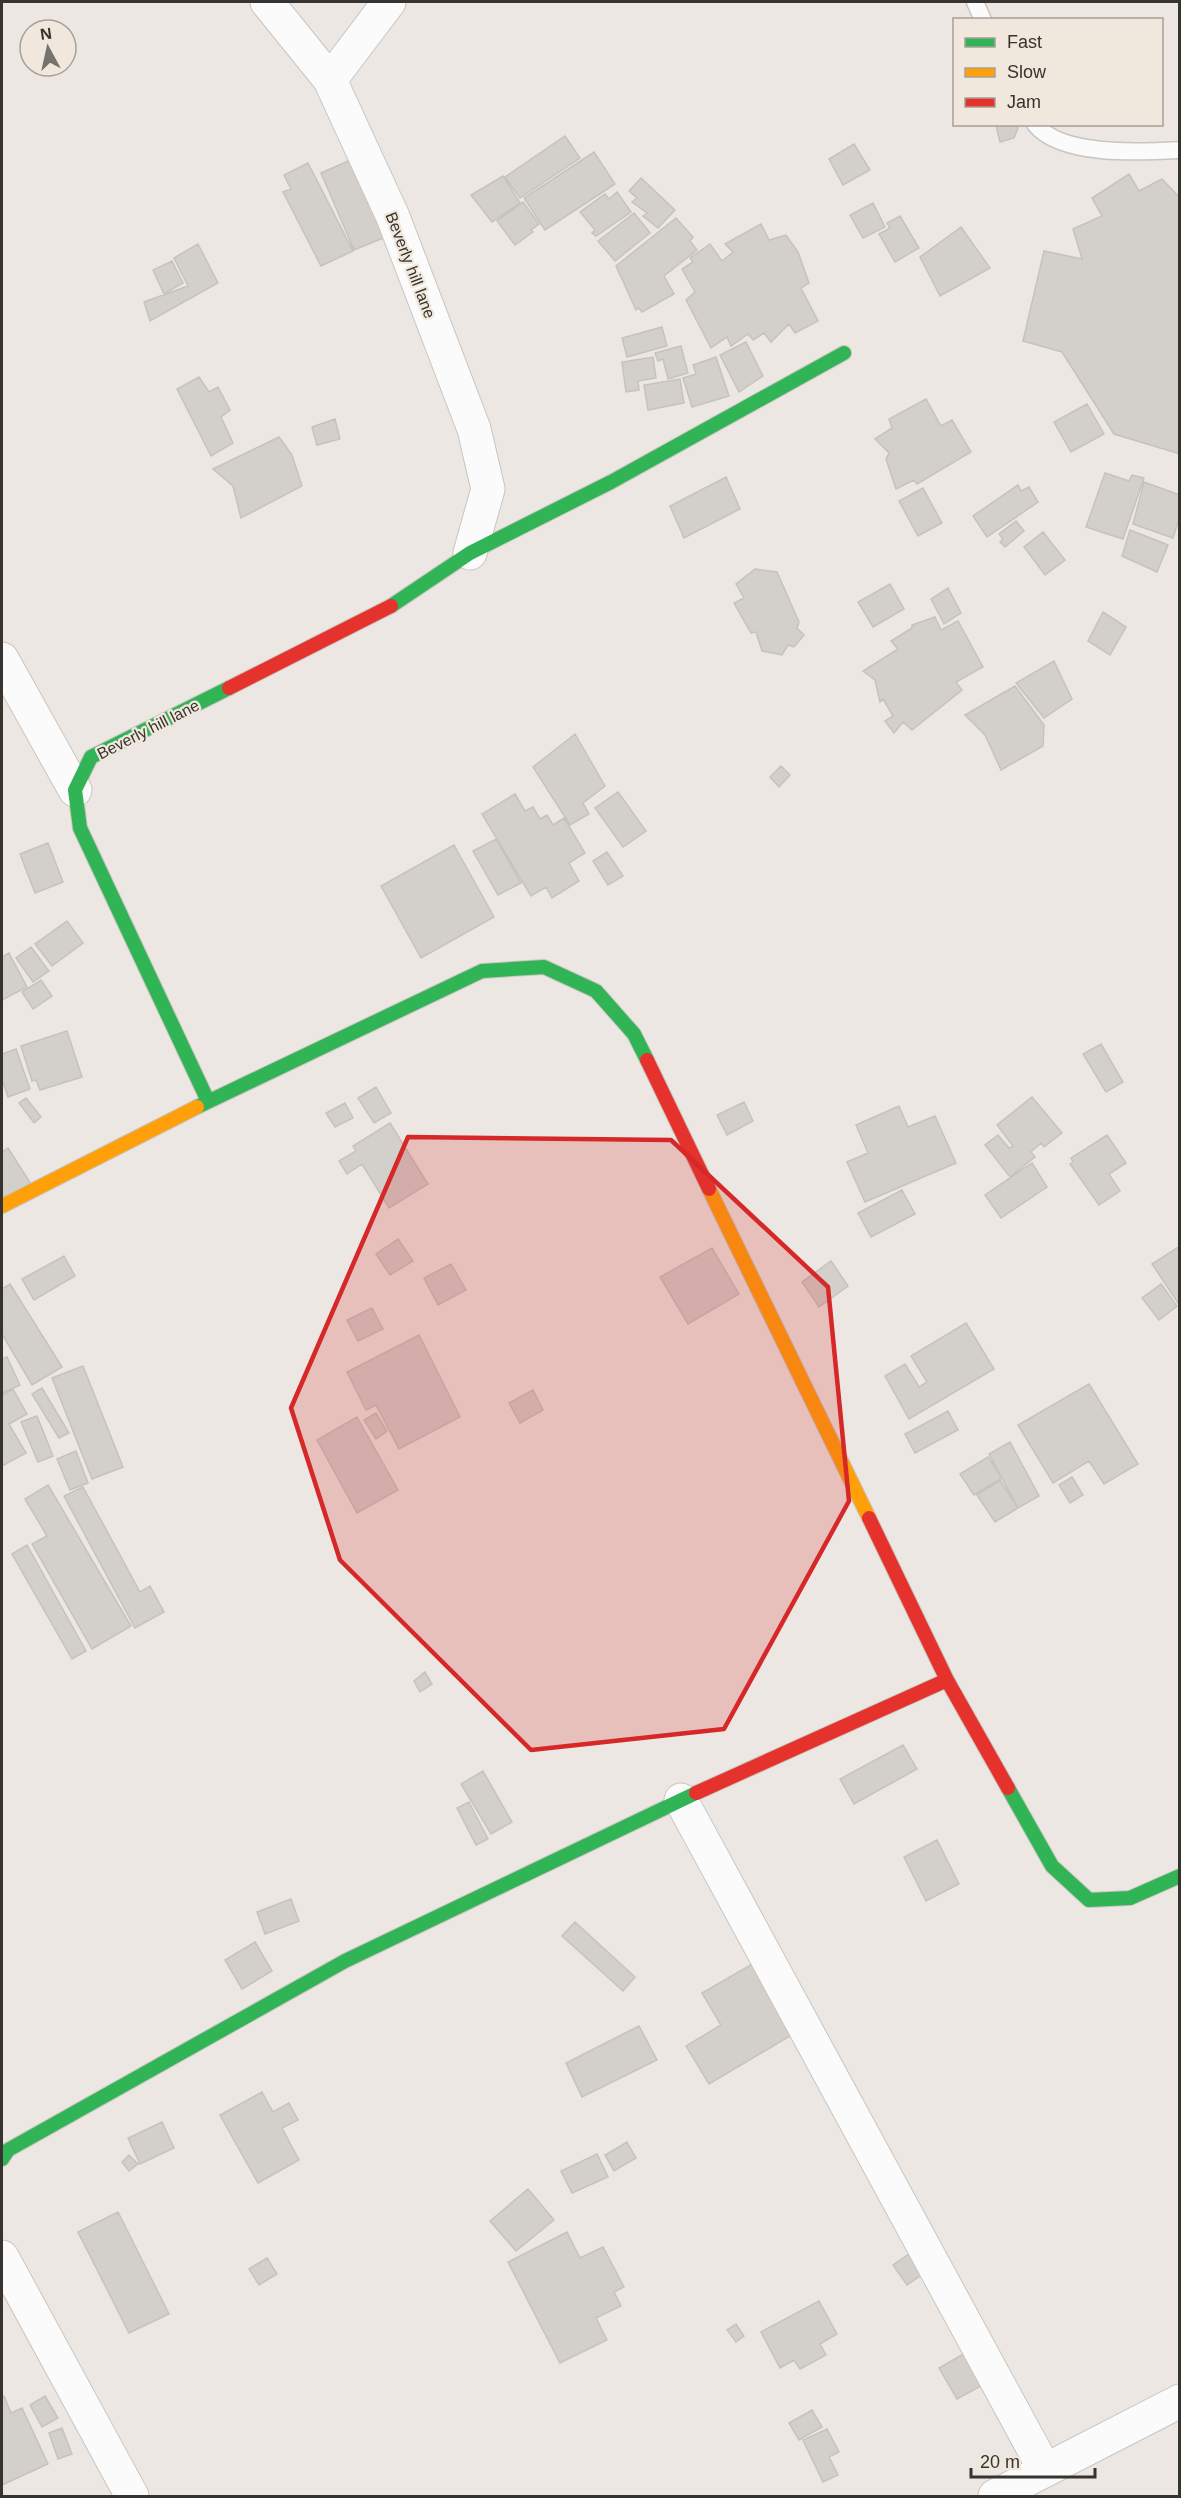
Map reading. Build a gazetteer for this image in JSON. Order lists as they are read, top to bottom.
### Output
{
  "streets": {
    "street": ["Beverly hill lane"]
  },
  "legend": ["Fast", "Slow", "Jam"],
  "scale_bar": "20 m",
  "north": "top"
}
